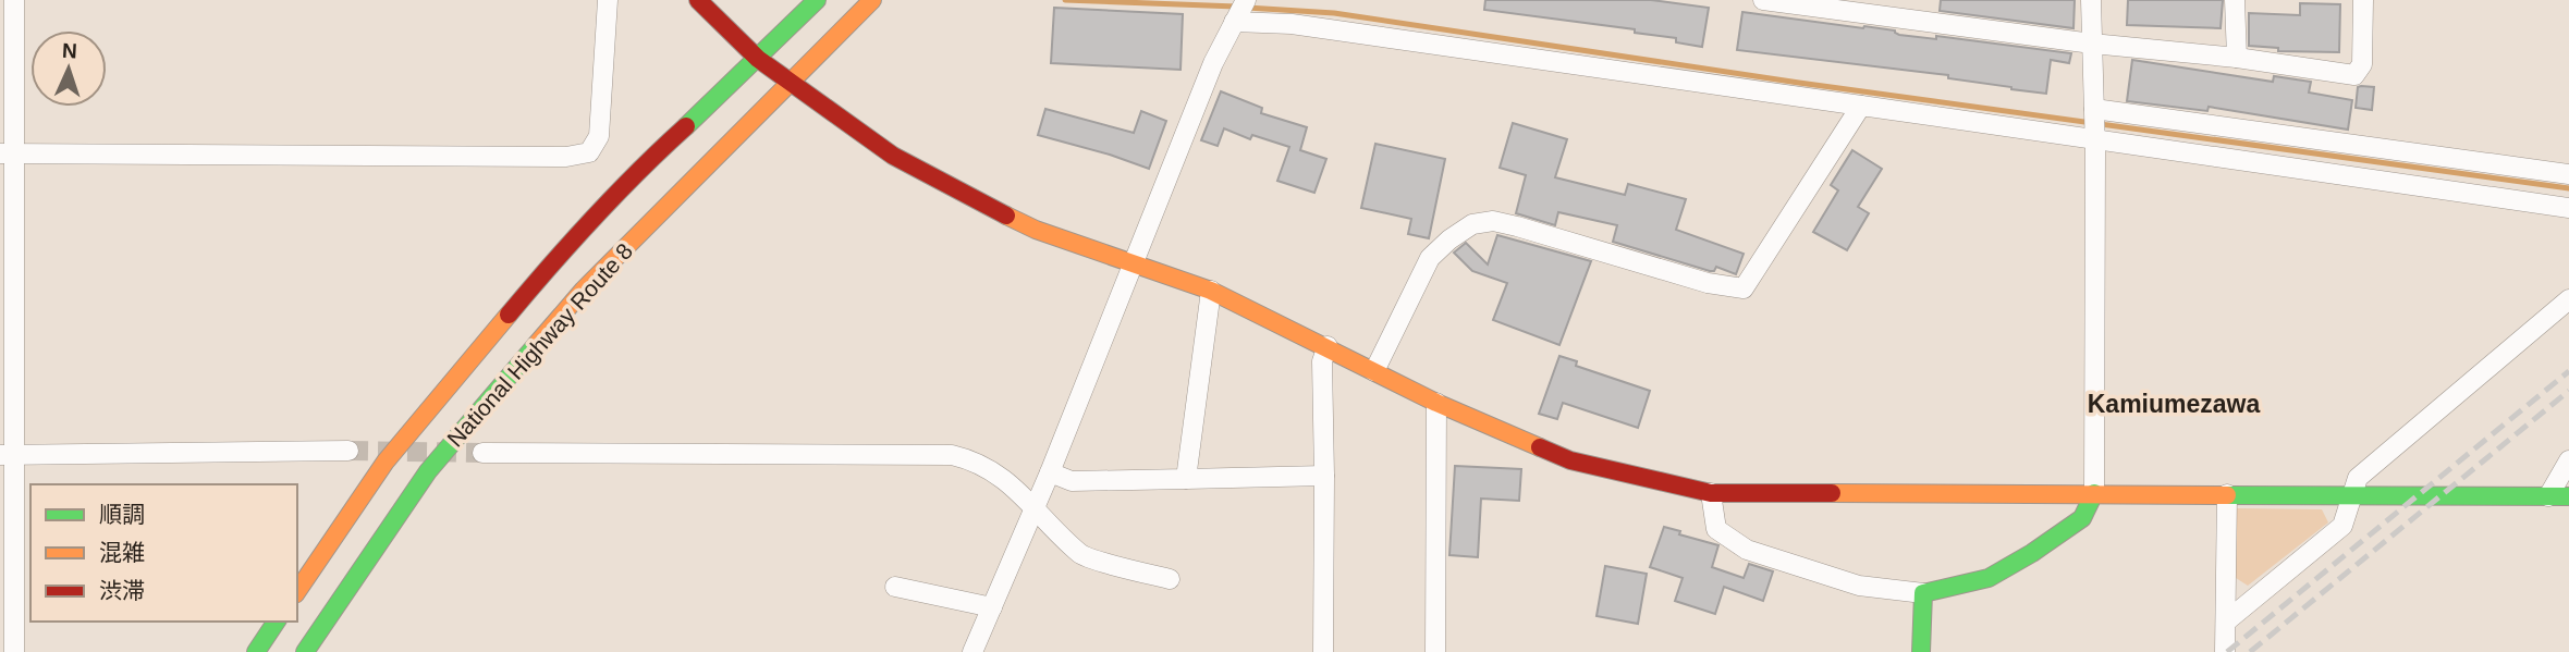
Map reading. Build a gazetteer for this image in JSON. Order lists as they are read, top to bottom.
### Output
{
  "streets": {
    "main road": ["National Highway Route 8"]
  },
  "districts": ["Kamiumezawa"],
  "legend": ["順調", "混雑", "渋滞"],
  "north": "top"
}
